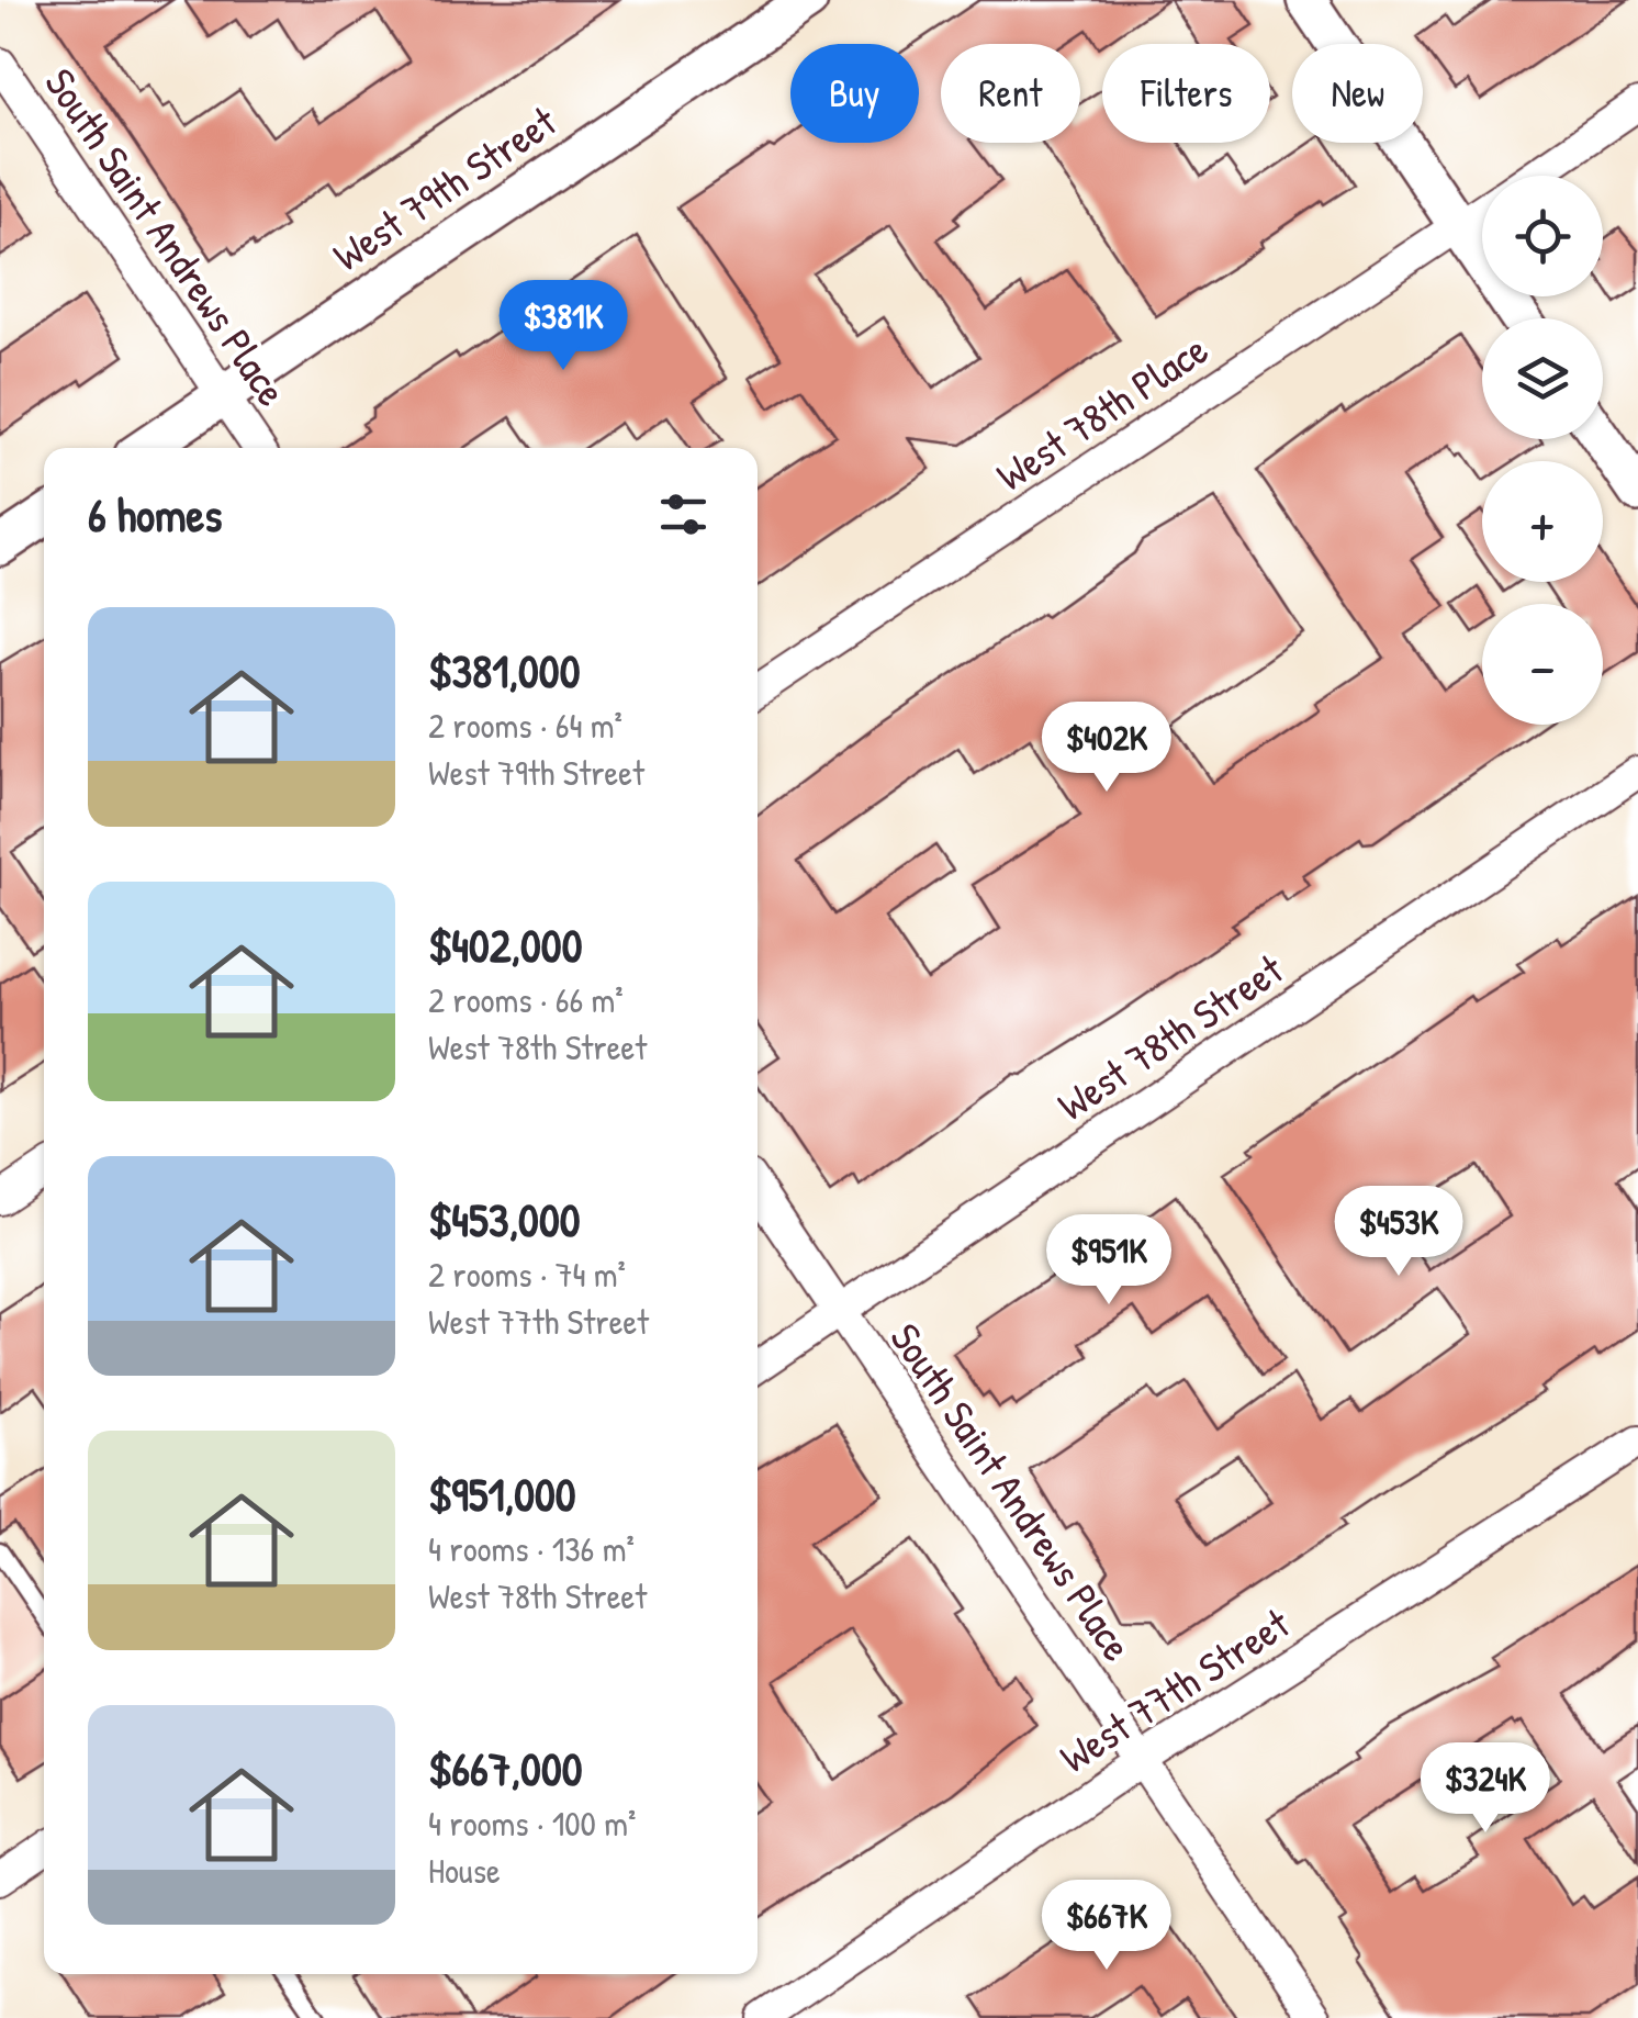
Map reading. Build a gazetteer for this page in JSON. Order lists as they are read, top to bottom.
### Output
{
  "streets": {
    "street": [
      "West 79th Street",
      "South Saint Andrews Place",
      "West 78th Place",
      "West 78th Street",
      "West 77th Street"
    ]
  },
  "crossings": [
    ["West 79th Street", "South Saint Andrews Place"],
    ["South Saint Andrews Place", "West 78th Street"],
    ["South Saint Andrews Place", "West 77th Street"]
  ],
  "page": {
    "chip": [
      "Buy",
      "Rent",
      "Filters",
      "New"
    ],
    "map_buttons": ["+", "−"],
    "price": [
      "$381K",
      "$402K",
      "$453K",
      "$951K",
      "$324K",
      "$667K"
    ],
    "heading": "6 homes",
    "list": [
      {
        "name": "$381,000",
        "note": "2 rooms · 64 m² · West 79th Street"
      },
      {
        "name": "$402,000",
        "note": "2 rooms · 66 m² · West 78th Street"
      },
      {
        "name": "$453,000",
        "note": "2 rooms · 74 m² · West 77th Street"
      },
      {
        "name": "$951,000",
        "note": "4 rooms · 136 m² · West 78th Street"
      },
      {
        "name": "$667,000",
        "note": "4 rooms · 100 m² · House"
      }
    ]
  }
}
